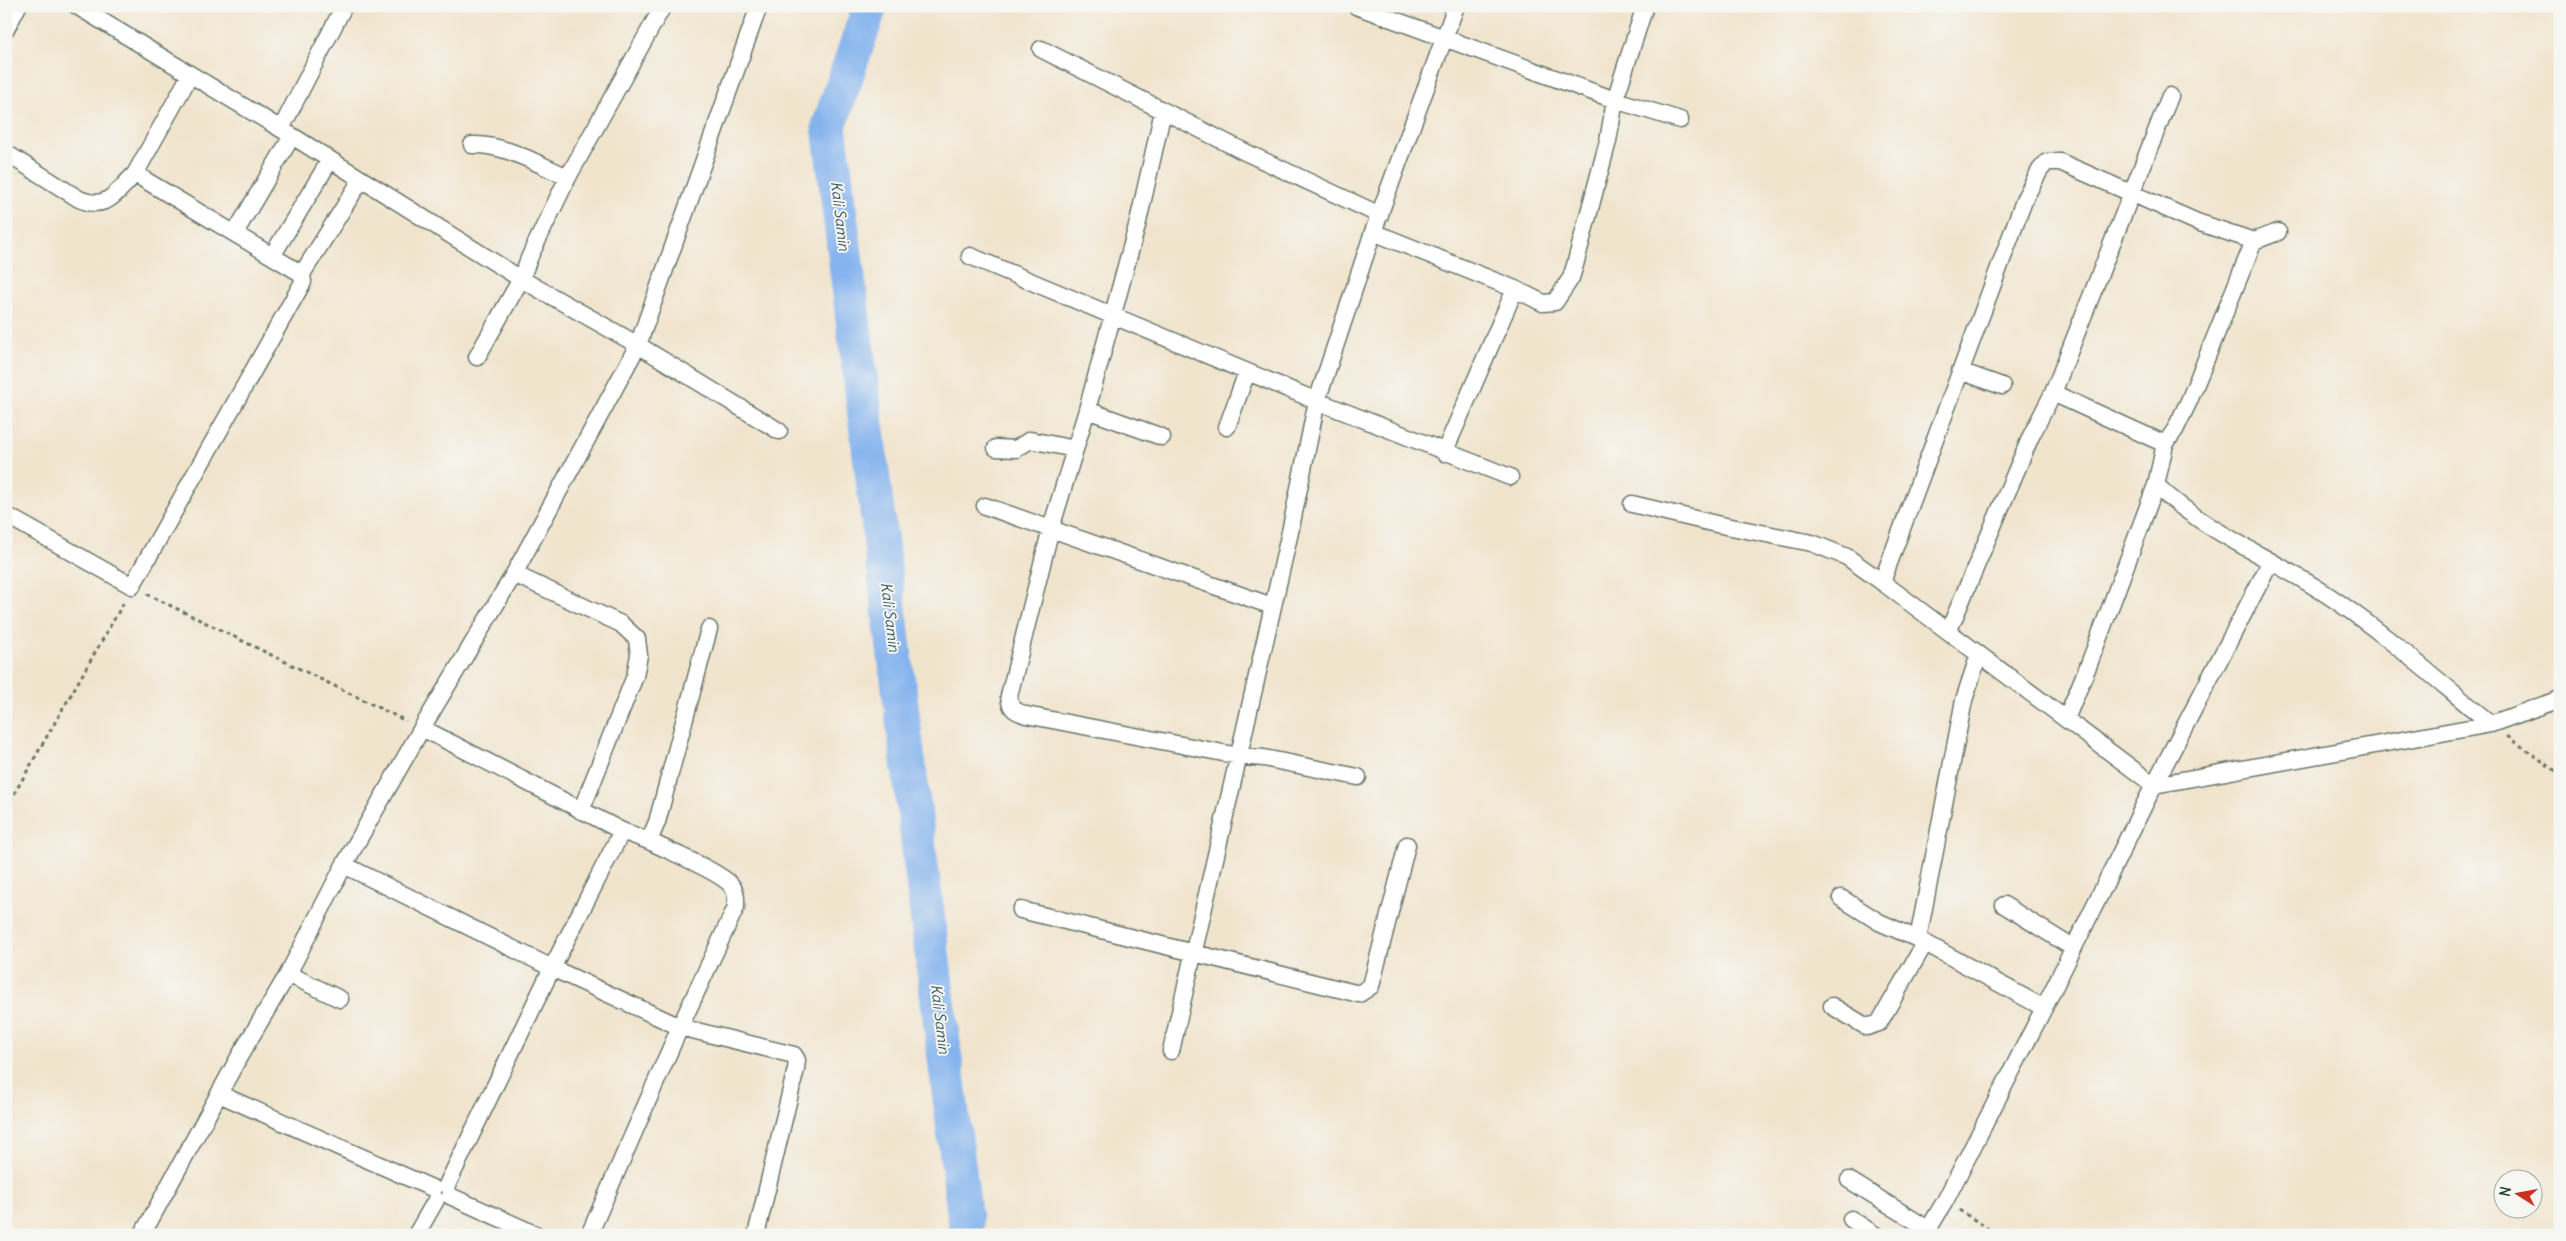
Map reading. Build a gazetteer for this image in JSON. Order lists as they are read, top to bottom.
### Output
{
  "water": ["Kali Samin"],
  "north": "left"
}
